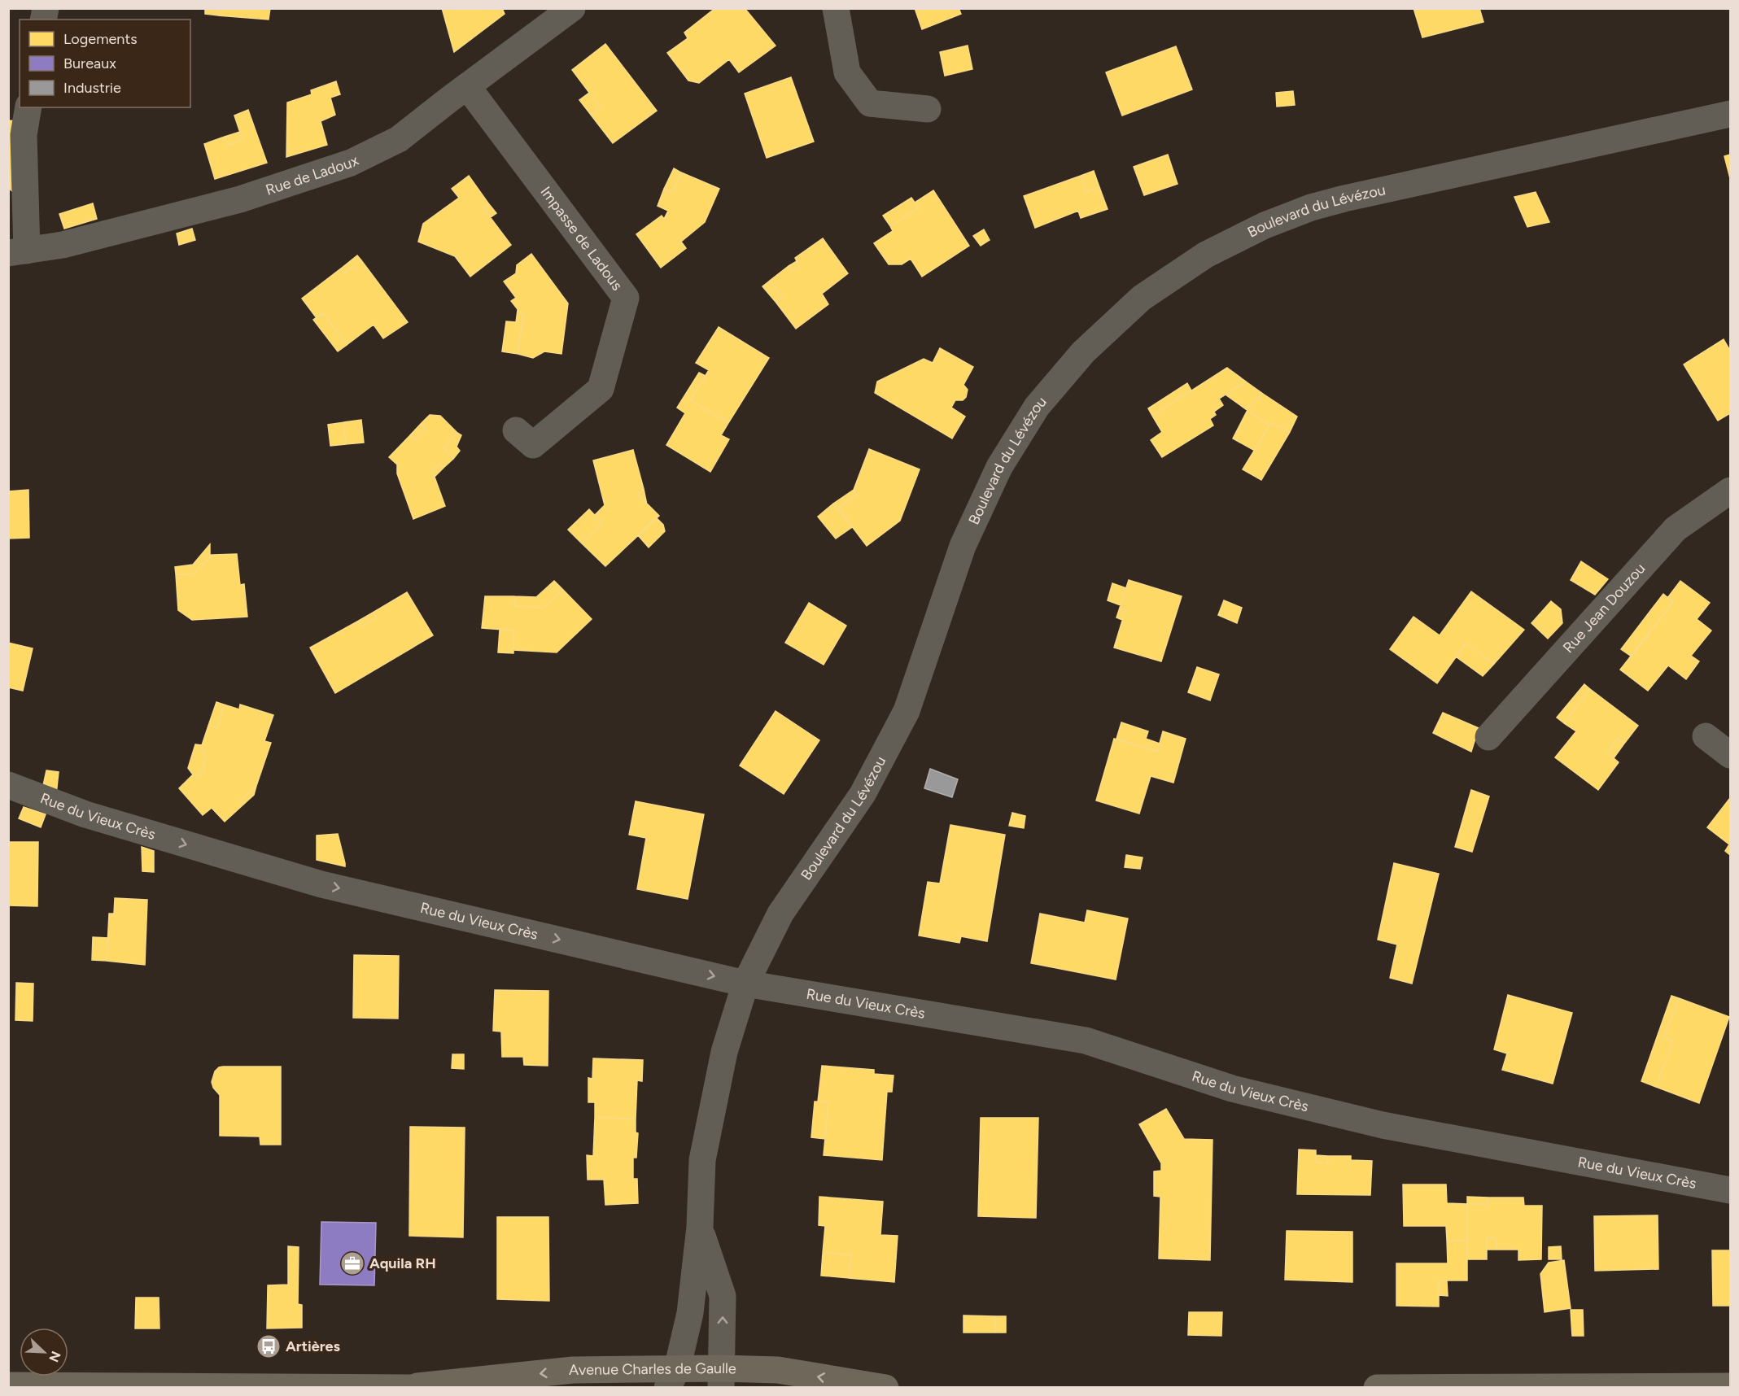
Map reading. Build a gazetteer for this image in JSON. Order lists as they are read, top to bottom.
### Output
{
  "streets": {
    "main road": ["Avenue Charles de Gaulle"],
    "street": [
      "Rue de Ladoux",
      "Boulevard du Lévézou",
      "Impasse de Ladous",
      "Rue Jean Douzou",
      "Rue du Vieux Crès"
    ]
  },
  "crossings": [
    ["Rue de Ladoux", "Impasse de Ladous"],
    ["Boulevard du Lévézou", "Rue du Vieux Crès"],
    ["Boulevard du Lévézou", "Avenue Charles de Gaulle"]
  ],
  "one_way": ["Rue du Vieux Crès", "Avenue Charles de Gaulle"],
  "places": {
    "office": ["Aquila RH"],
    "bus stop": ["Artières"]
  },
  "legend": ["Logements", "Bureaux", "Industrie"],
  "north": "bottom right"
}
